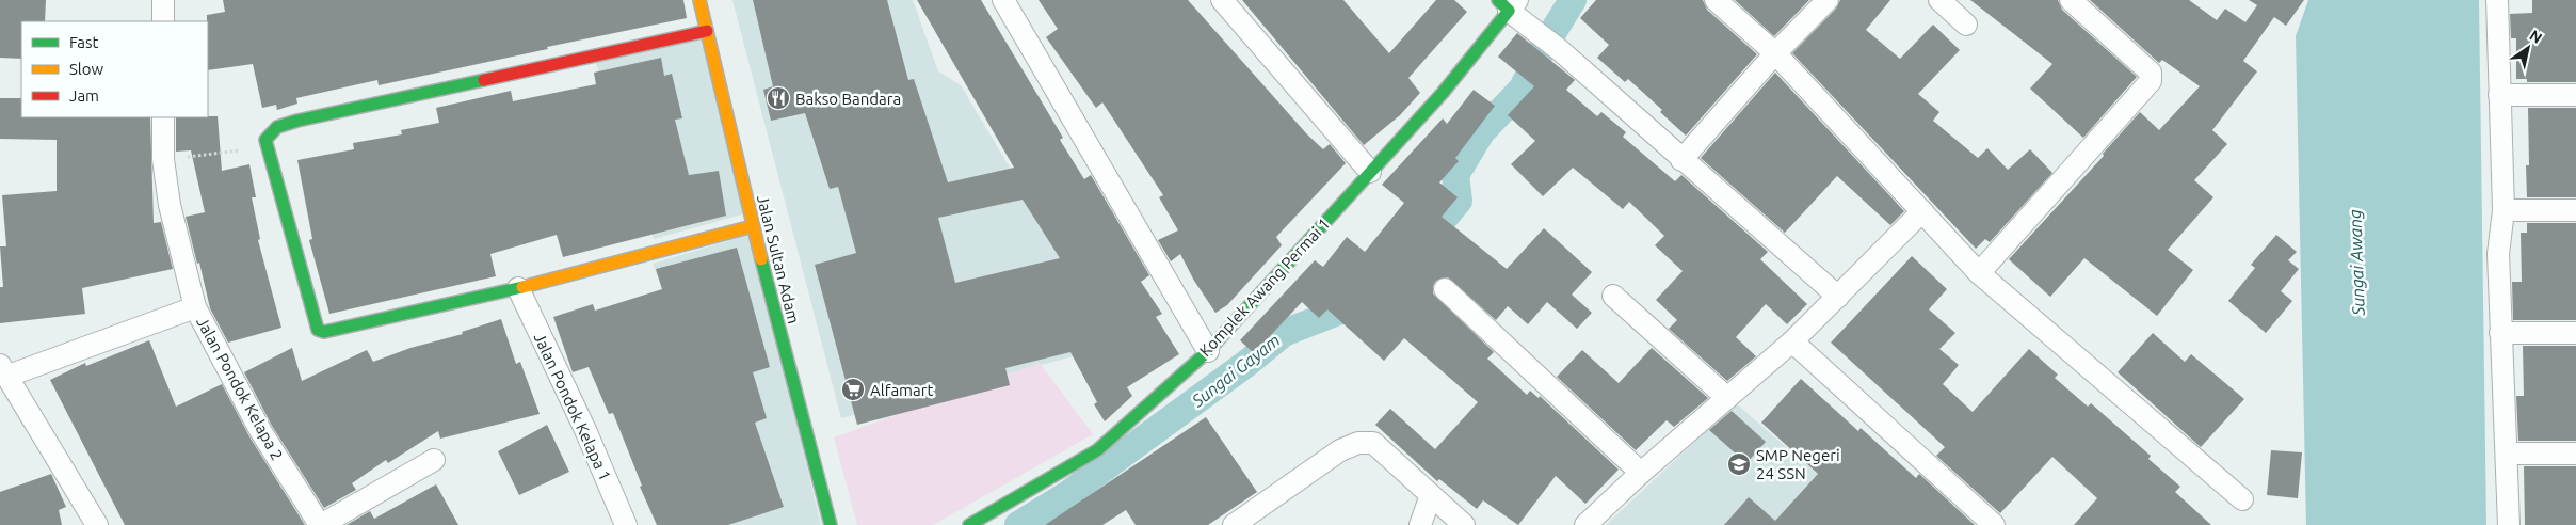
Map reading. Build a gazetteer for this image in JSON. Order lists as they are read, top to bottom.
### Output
{
  "streets": {
    "street": [
      "Jalan Sultan Adam",
      "Komplek Awang Permai 1",
      "Jalan Pondok Kelapa 2",
      "Jalan Pondok Kelapa 1"
    ]
  },
  "water": ["Sungai Awang", "Sungai Gayam"],
  "places": {
    "restaurant": ["Bakso Bandara"],
    "supermarket": ["Alfamart"],
    "school or university": ["SMP Negeri 24 SSN"]
  },
  "legend": ["Fast", "Slow", "Jam"],
  "north": "top right"
}
